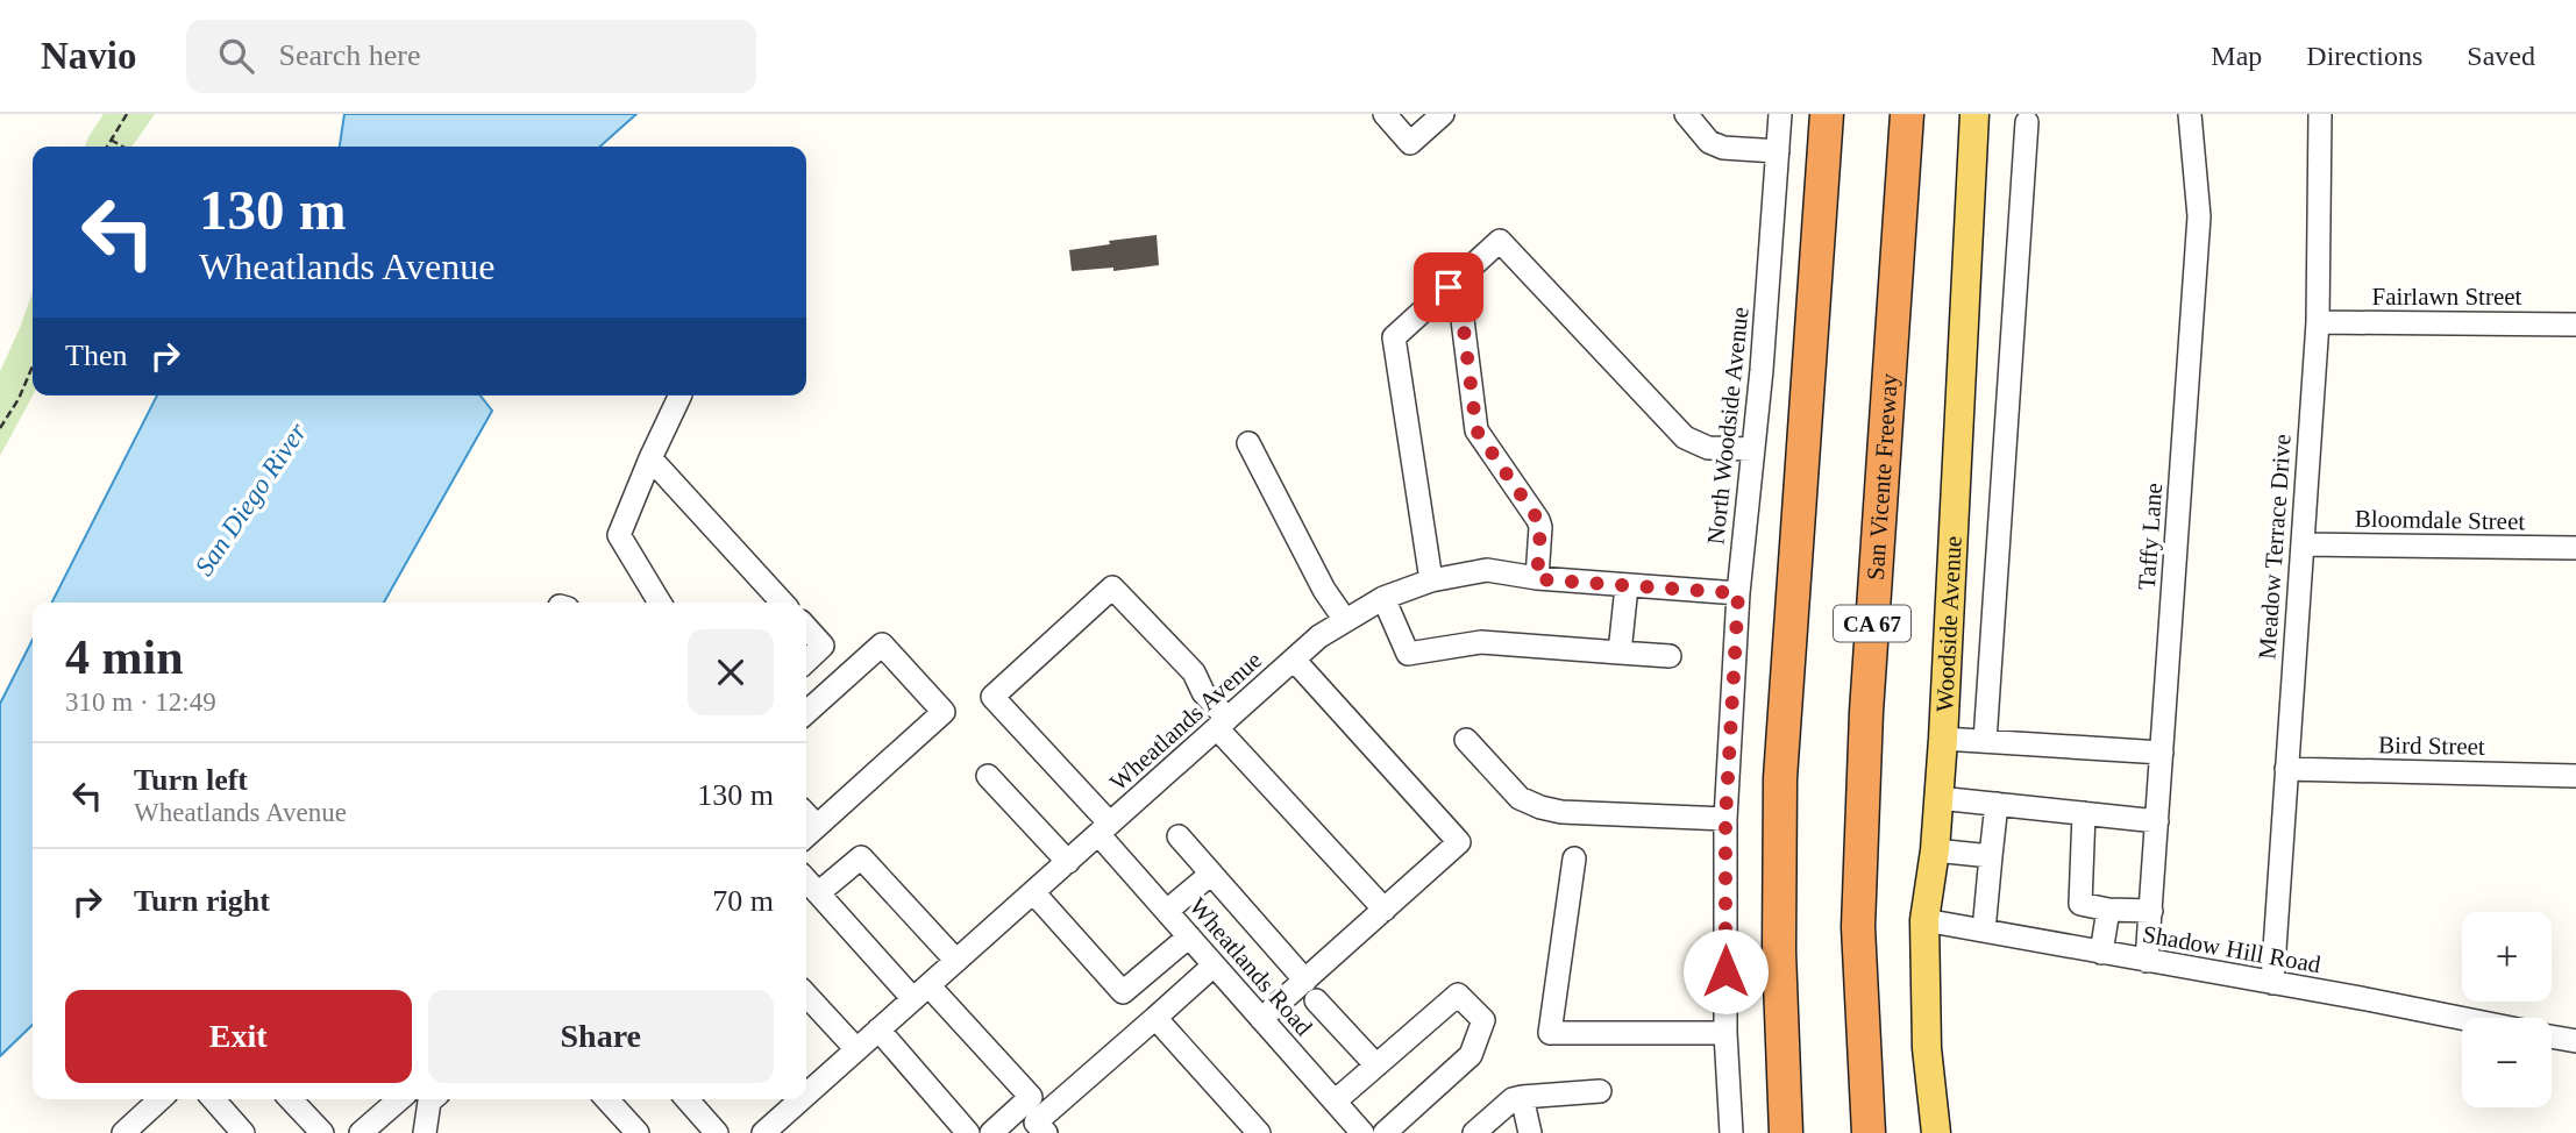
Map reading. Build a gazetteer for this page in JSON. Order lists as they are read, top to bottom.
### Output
{
  "streets": {
    "highway": ["San Vicente Freeway", "CA 67"],
    "main road": ["Woodside Avenue"],
    "street": [
      "Fairlawn Street",
      "North Woodside Avenue",
      "Bloomdale Street",
      "Taffy Lane",
      "Meadow Terrace Drive",
      "Wheatlands Avenue",
      "Bird Street",
      "Shadow Hill Road",
      "Wheatlands Road"
    ]
  },
  "crossings": [
    ["Fairlawn Street", "Meadow Terrace Drive"],
    ["North Woodside Avenue", "Wheatlands Avenue"],
    ["Bloomdale Street", "Meadow Terrace Drive"],
    ["Taffy Lane", "Shadow Hill Road"],
    ["Meadow Terrace Drive", "Bird Street"],
    ["Meadow Terrace Drive", "Shadow Hill Road"],
    ["Woodside Avenue", "Shadow Hill Road"],
    ["Wheatlands Avenue", "Wheatlands Road"]
  ],
  "water": ["San Diego River"],
  "page": {
    "header": "Navio",
    "search": "Search here",
    "nav": ["Map", "Directions", "Saved"],
    "turn": ["130 m", "Wheatlands Avenue"],
    "then": "Then",
    "heading": ["4 min", "310 m · 12:49"],
    "list": [
      {
        "name": "Turn left",
        "note": "Wheatlands Avenue",
        "value": "130 m"
      },
      {
        "name": "Turn right",
        "value": "70 m"
      }
    ],
    "map_buttons": ["+", "−"],
    "buttons": ["Exit", "Share"]
  }
}
